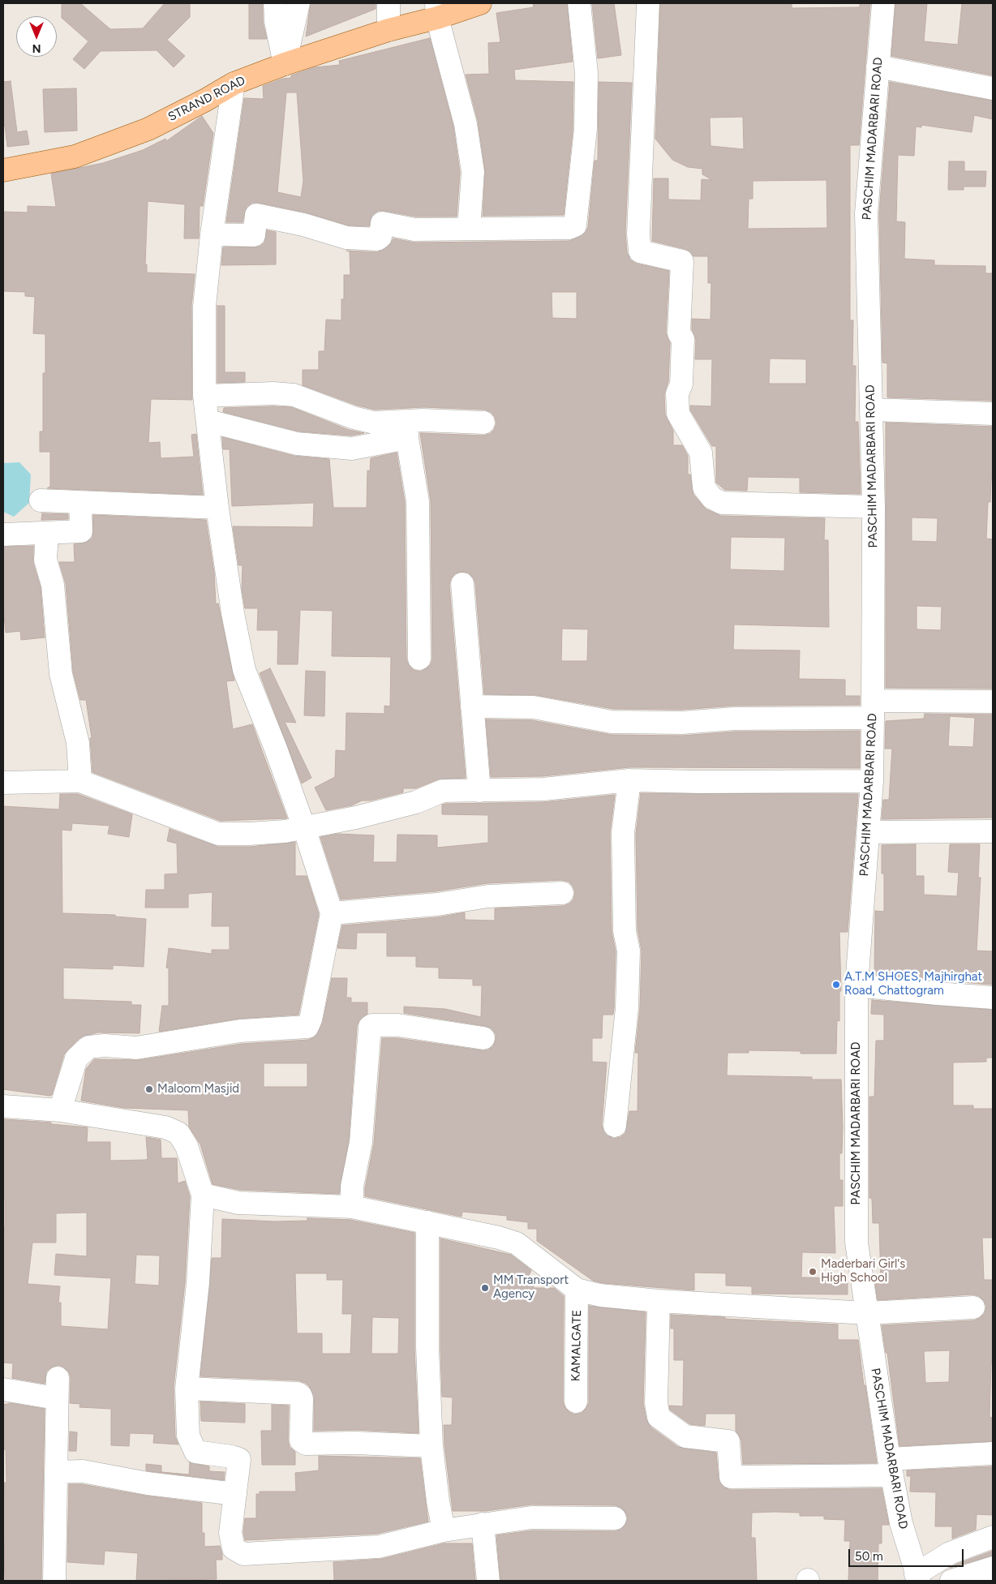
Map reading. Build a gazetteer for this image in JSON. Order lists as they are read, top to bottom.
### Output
{
  "streets": {
    "main road": ["STRAND ROAD"],
    "street": ["PASCHIM MADARBARI ROAD", "KAMALGATE"]
  },
  "places": [
    "A.T.M SHOES, Majhirghat Road, Chattogram",
    "Maloom Masjid",
    "Maderbari Girl's High School",
    "MM Transport Agency"
  ],
  "scale_bar": "50 m",
  "north": "bottom"
}
